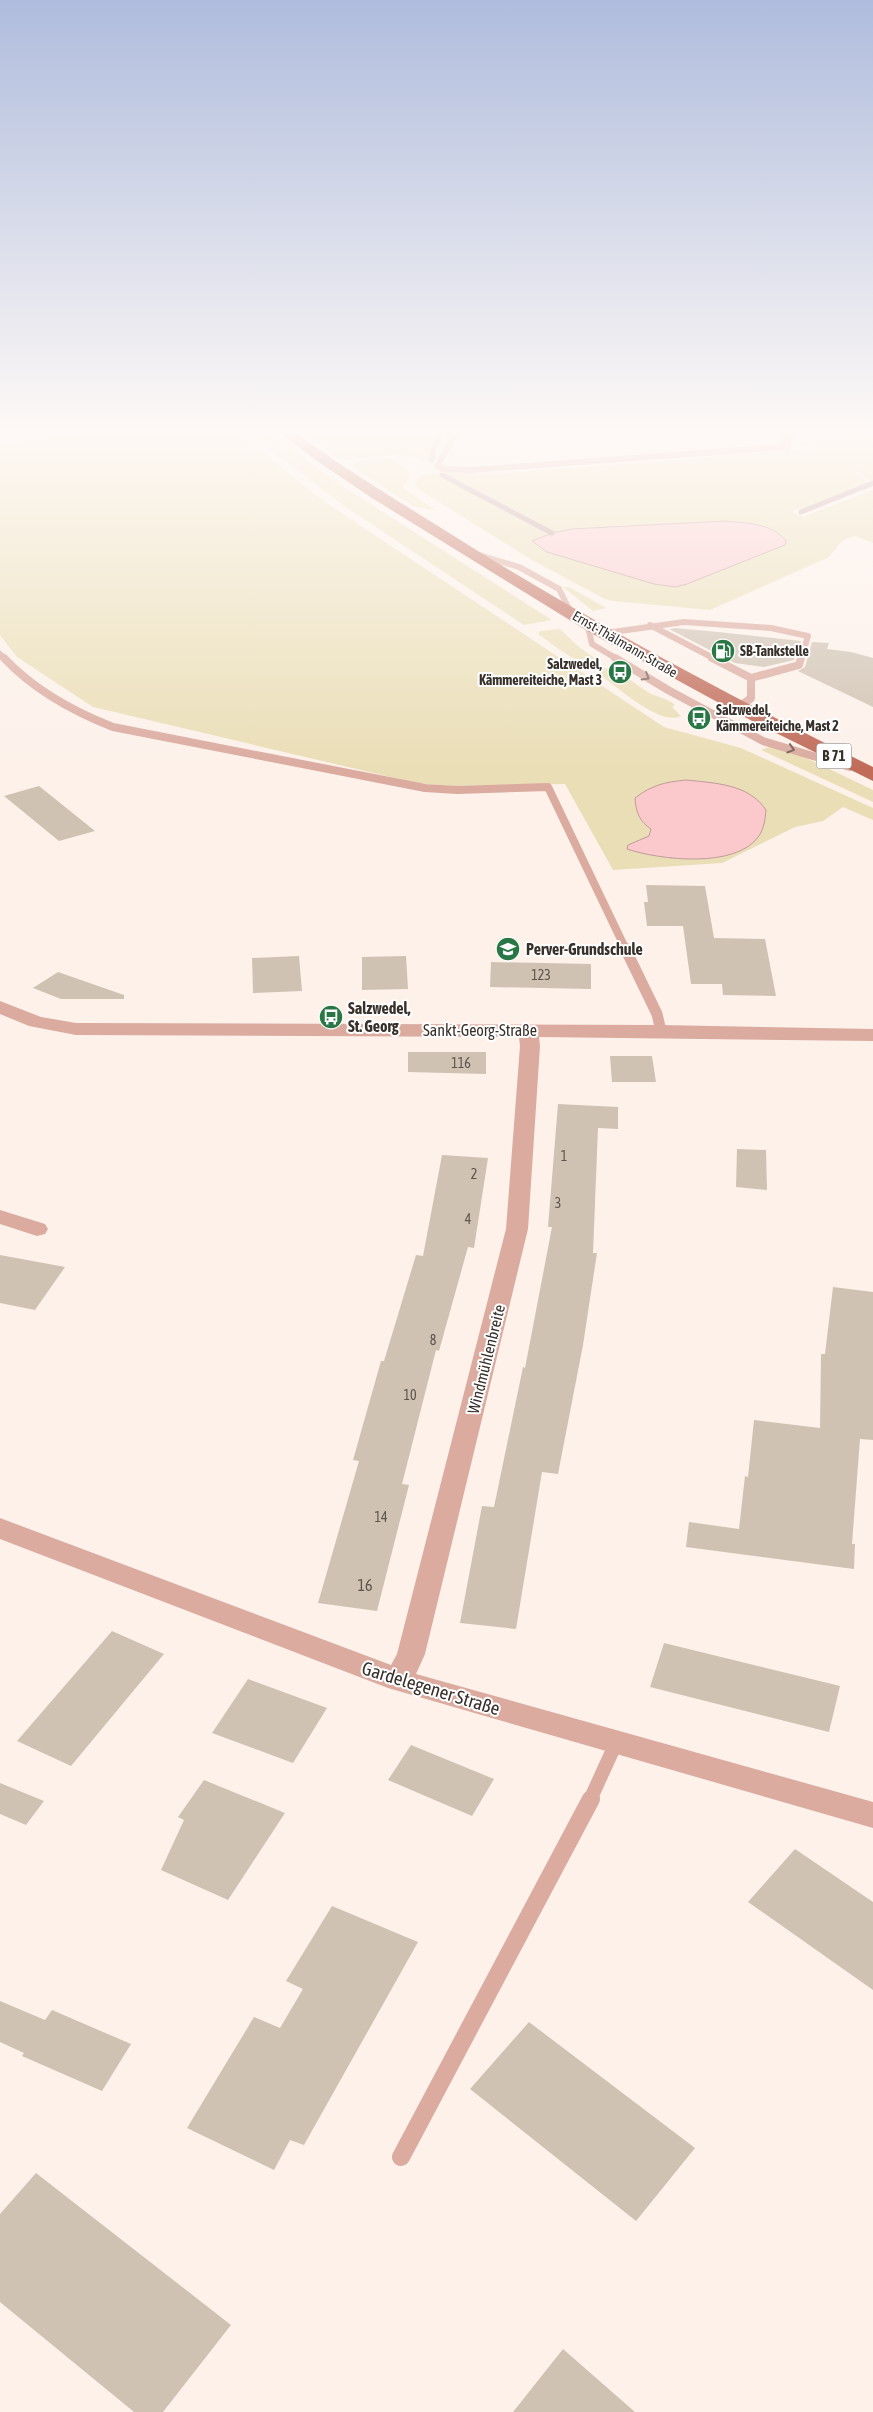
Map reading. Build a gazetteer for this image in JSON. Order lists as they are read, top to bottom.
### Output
{
  "streets": {
    "main road": ["Ernst-Thälmann-Straße", "B 71"],
    "street": ["Sankt-Georg-Straße", "Windmühlenbreite", "Gardelegener Straße"]
  },
  "crossings": [
    ["Sankt-Georg-Straße", "Windmühlenbreite"],
    ["Windmühlenbreite", "Gardelegener Straße"]
  ],
  "places": {
    "fuel station": ["SB-Tankstelle"],
    "bus stop": ["Salzwedel, Kämmereiteiche, Mast 3", "Salzwedel, Kämmereiteiche, Mast 2", "Salzwedel, St. Georg"],
    "school or university": ["Perver-Grundschule"]
  },
  "house_numbers": [
    "123",
    "116",
    "1",
    "2",
    "3",
    "4",
    "8",
    "10",
    "14",
    "16"
  ]
}
